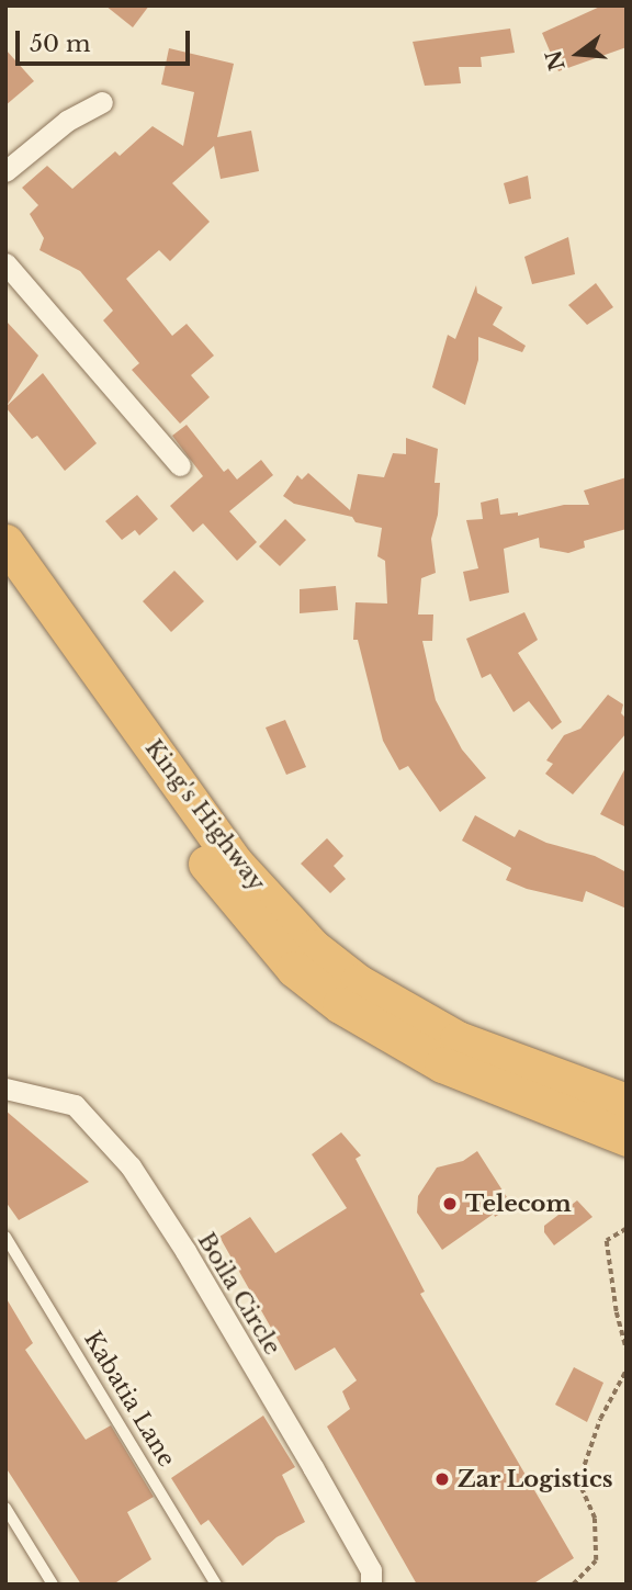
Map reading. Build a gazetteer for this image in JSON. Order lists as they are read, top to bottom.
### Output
{
  "streets": {
    "highway": ["King's Highway"],
    "street": ["Boila Circle"],
    "lane": ["Kabatia Lane"]
  },
  "places": ["Telecom", "Zar Logistics"],
  "scale_bar": "50 m",
  "north": "left"
}
